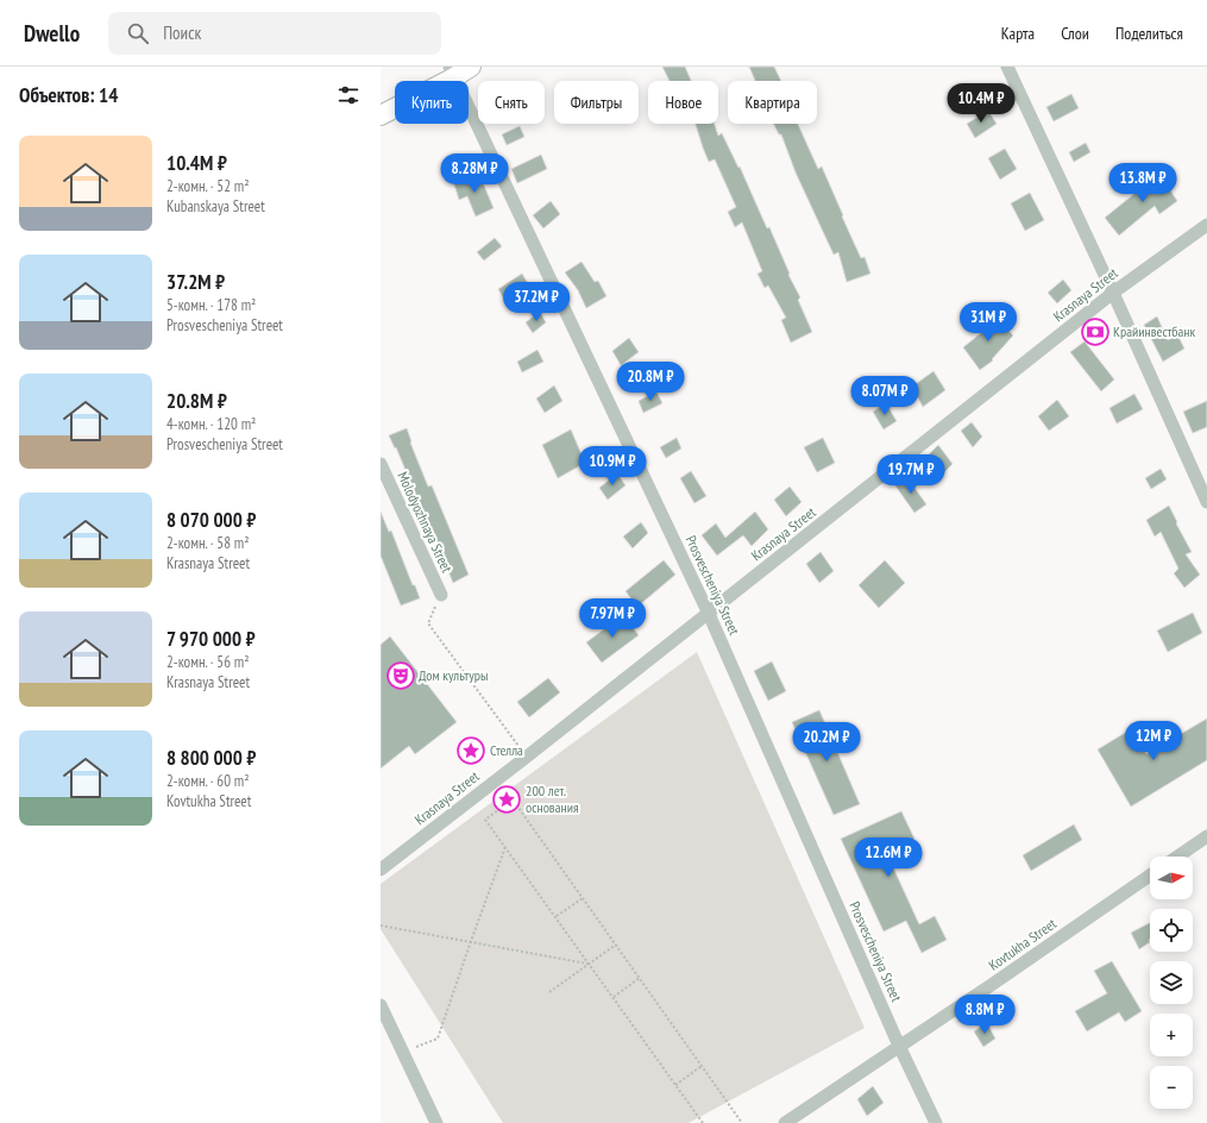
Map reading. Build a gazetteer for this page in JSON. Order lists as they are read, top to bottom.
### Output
{
  "streets": {
    "street": [
      "Krasnaya Street",
      "Molodyozhnaya Street",
      "Prosvescheniya Street",
      "Kovtukha Street"
    ]
  },
  "crossings": [
    ["Krasnaya Street", "Prosvescheniya Street"],
    ["Prosvescheniya Street", "Kovtukha Street"]
  ],
  "places": {
    "bank": ["Крайинвестбанк"],
    "theatre": ["Дом культуры"],
    "place": ["Стелла", "200 лет. основания"]
  },
  "north": "right",
  "page": {
    "header": "Dwello",
    "search": "Поиск",
    "nav": ["Карта", "Слои", "Поделиться"],
    "heading": "Объектов: 14",
    "chip": [
      "Купить",
      "Снять",
      "Фильтры",
      "Новое",
      "Квартира"
    ],
    "price": [
      "10.4M ₽",
      "8.28M ₽",
      "13.8M ₽",
      "37.2M ₽",
      "31M ₽",
      "20.8M ₽",
      "8.07M ₽",
      "10.9M ₽",
      "19.7M ₽",
      "7.97M ₽",
      "12M ₽",
      "20.2M ₽",
      "12.6M ₽",
      "8.8M ₽"
    ],
    "list": [
      {
        "name": "10.4M ₽",
        "note": "2-комн. · 52 m² · Kubanskaya Street"
      },
      {
        "name": "37.2M ₽",
        "note": "5-комн. · 178 m² · Prosvescheniya Street"
      },
      {
        "name": "20.8M ₽",
        "note": "4-комн. · 120 m² · Prosvescheniya Street"
      },
      {
        "name": "8 070 000 ₽",
        "note": "2-комн. · 58 m² · Krasnaya Street"
      },
      {
        "name": "7 970 000 ₽",
        "note": "2-комн. · 56 m² · Krasnaya Street"
      },
      {
        "name": "8 800 000 ₽",
        "note": "2-комн. · 60 m² · Kovtukha Street"
      }
    ],
    "map_buttons": ["+", "−"]
  }
}
